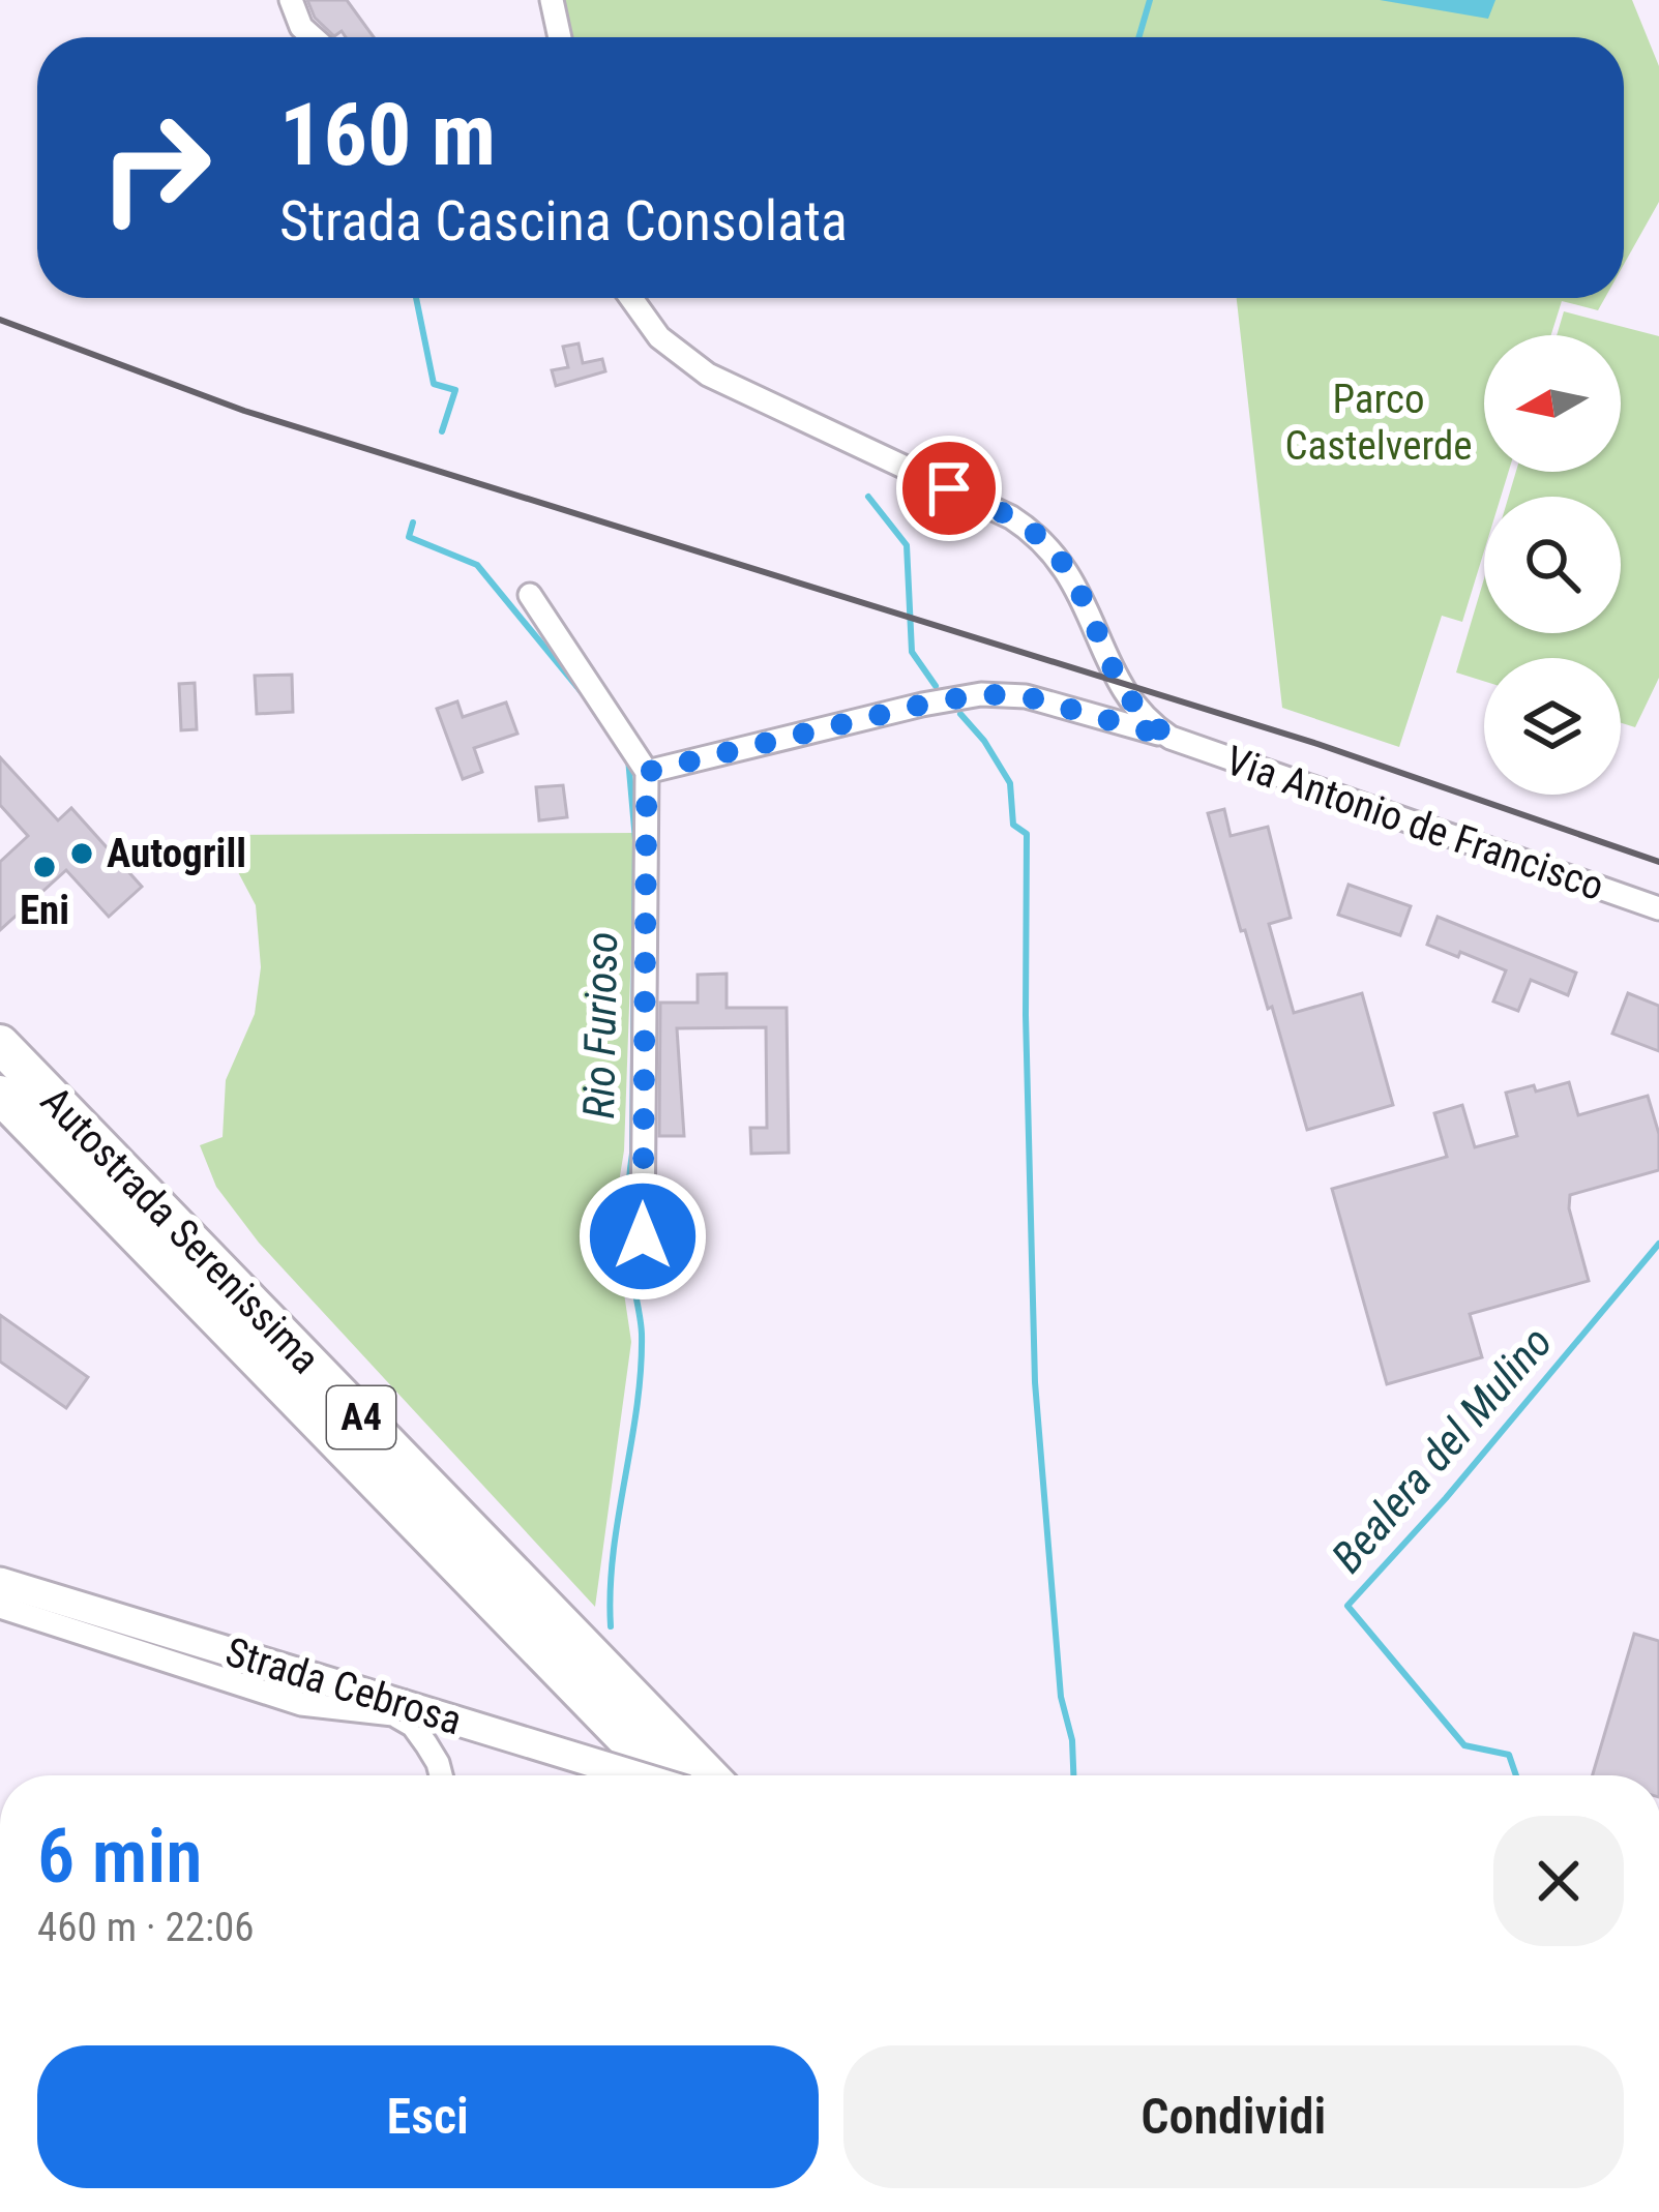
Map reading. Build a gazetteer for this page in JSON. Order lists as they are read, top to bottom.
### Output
{
  "streets": {
    "highway": ["Autostrada Serenissima", "A4"],
    "main road": ["Strada Cebrosa"],
    "street": ["Via Antonio de Francisco"]
  },
  "water": ["Rio Furioso", "Bealera del Mulino"],
  "parks": ["Parco Castelverde"],
  "places": ["Autogrill", "Eni"],
  "north": "left",
  "page": {
    "turn": ["160 m", "Strada Cascina Consolata"],
    "heading": ["6 min", "460 m · 22:06"],
    "buttons": ["Esci", "Condividi"]
  }
}
